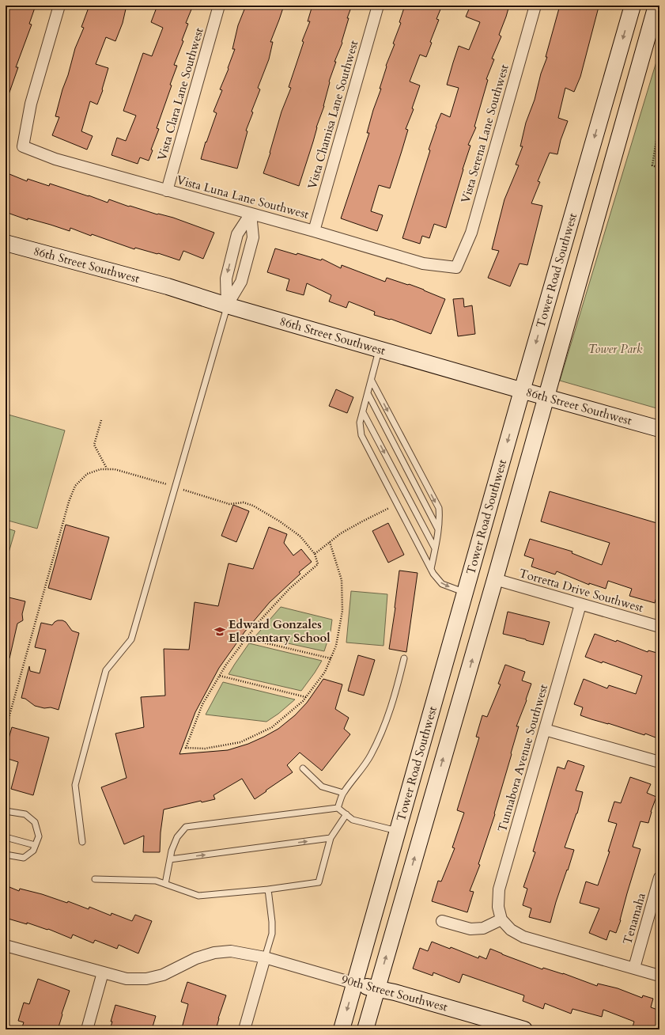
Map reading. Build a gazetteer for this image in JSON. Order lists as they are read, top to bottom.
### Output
{
  "streets": {
    "street": [
      "Vista Clara Lane Southwest",
      "Vista Chamisa Lane Southwest",
      "Vista Serena Lane Southwest",
      "Vista Luna Lane Southwest",
      "86th Street Southwest",
      "Tower Road Southwest",
      "Torretta Drive Southwest",
      "Tunnabora Avenue Southwest",
      "Tenamaha",
      "90th Street Southwest"
    ]
  },
  "crossings": [
    ["Vista Clara Lane Southwest", "Vista Luna Lane Southwest"],
    ["Vista Chamisa Lane Southwest", "Vista Luna Lane Southwest"],
    ["Vista Serena Lane Southwest", "Vista Luna Lane Southwest"],
    ["86th Street Southwest", "Tower Road Southwest"],
    ["Tower Road Southwest", "Torretta Drive Southwest"],
    ["Tower Road Southwest", "90th Street Southwest"],
    ["Torretta Drive Southwest", "Tunnabora Avenue Southwest"]
  ],
  "parks": ["Tower Park"],
  "places": {
    "school or university": ["Edward Gonzales Elementary School"]
  }
}
